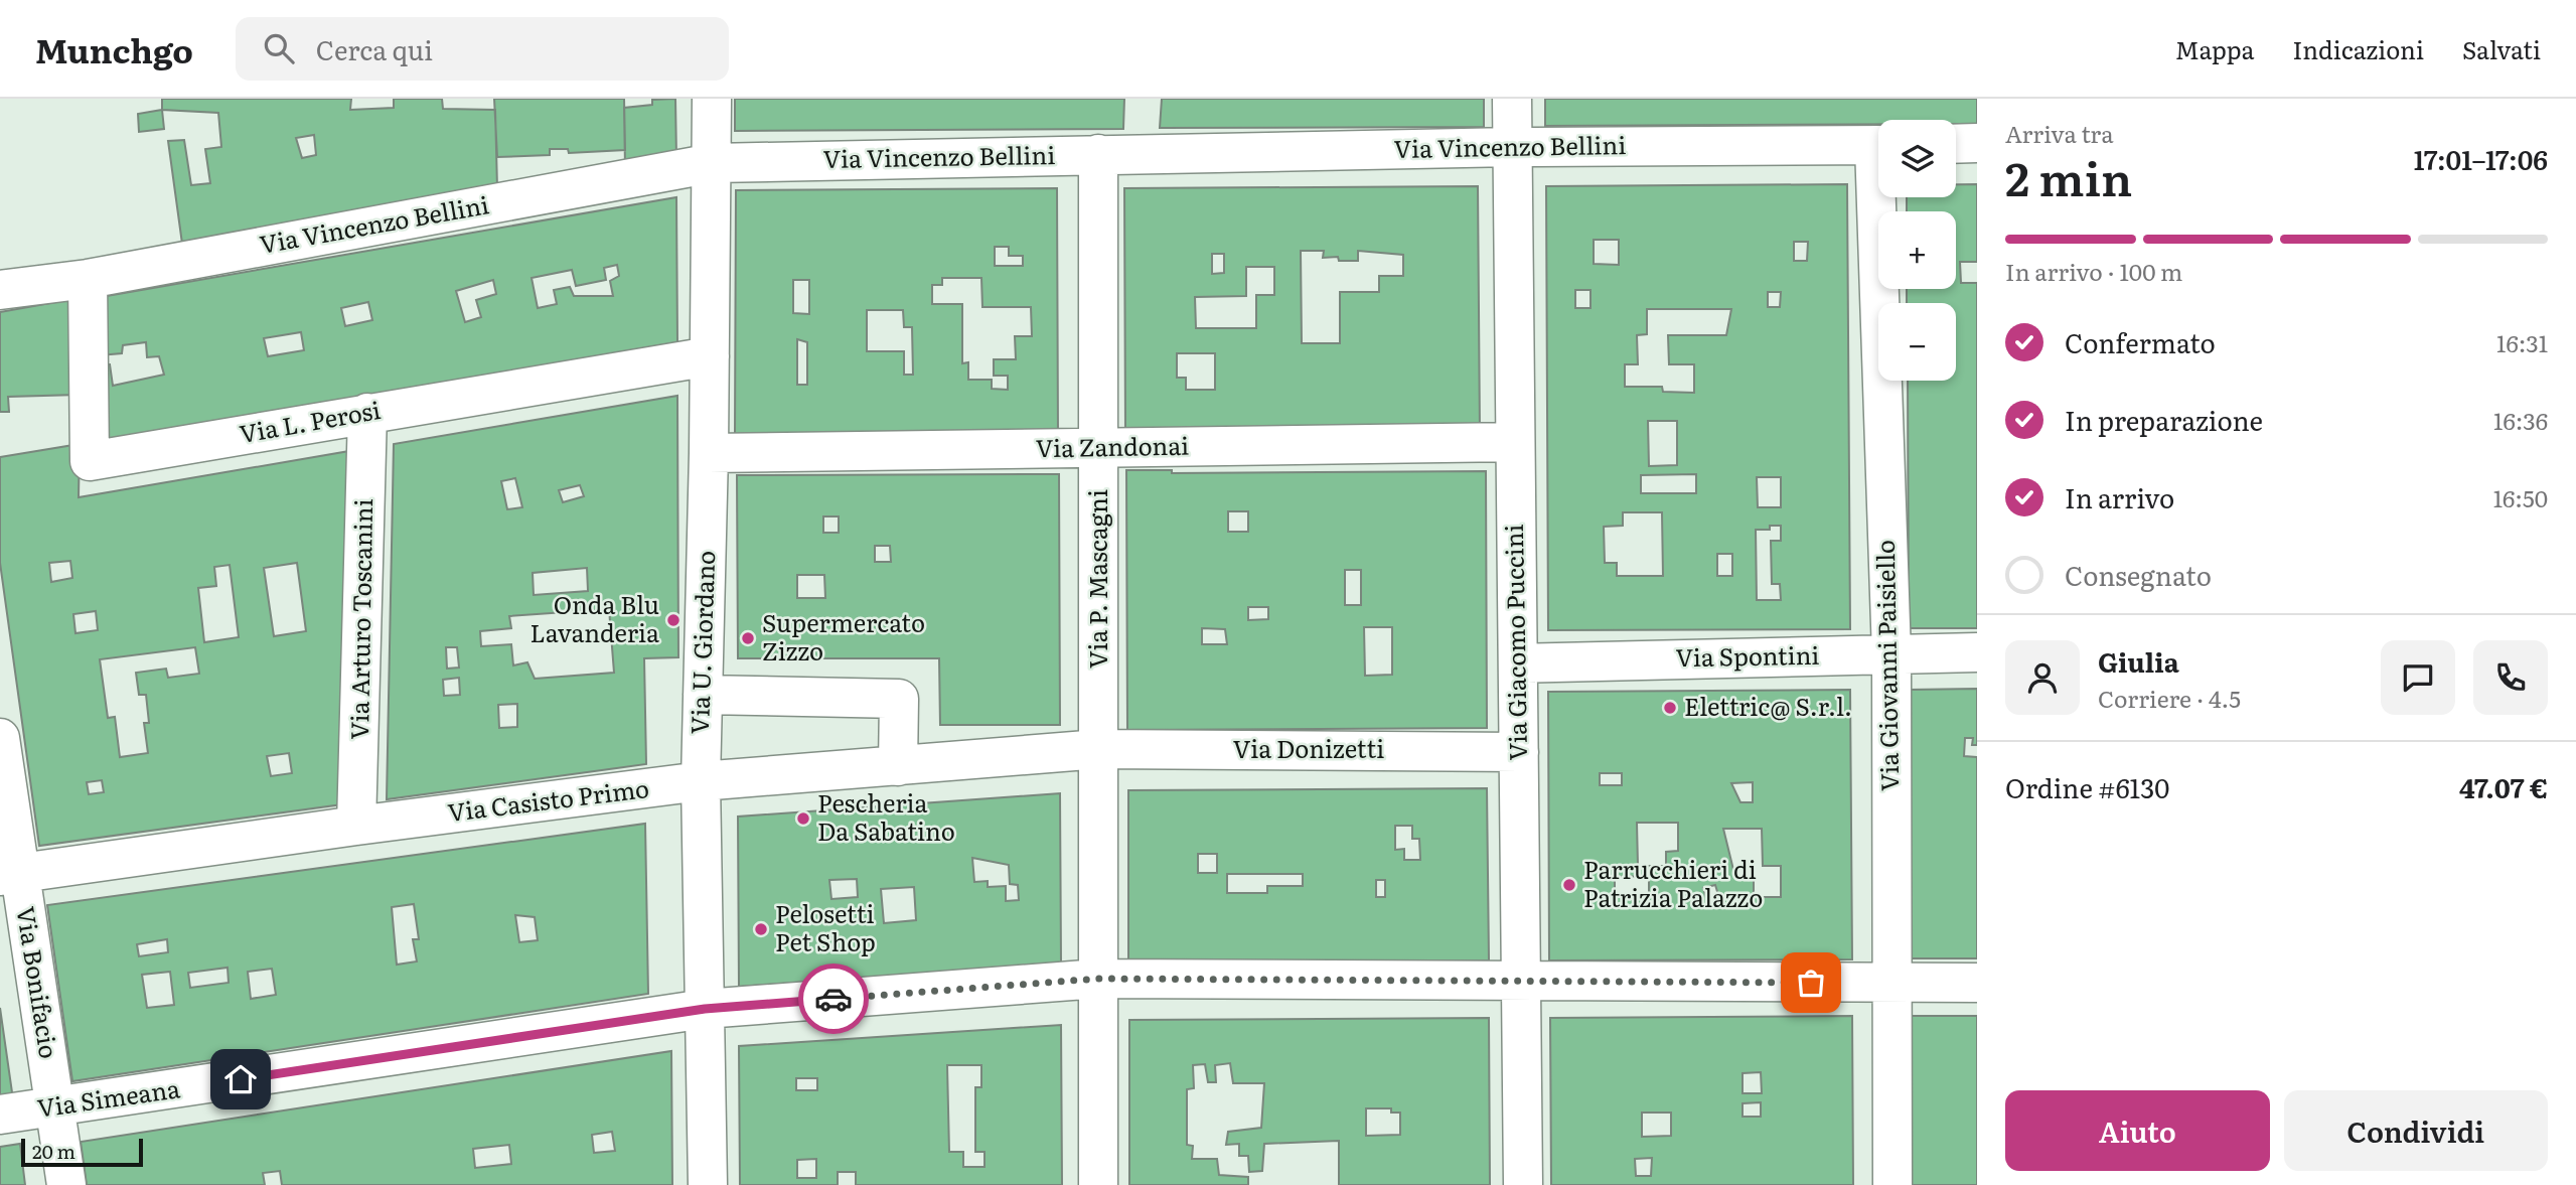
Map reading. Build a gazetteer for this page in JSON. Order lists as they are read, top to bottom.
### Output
{
  "streets": {
    "street": [
      "Via Vincenzo Bellini",
      "Via L. Perosi",
      "Via Zandonai",
      "Via P. Mascagni",
      "Via Arturo Toscanini",
      "Via U. Giordano",
      "Via Giacomo Puccini",
      "Via Spontini",
      "Via Giovanni Paisiello",
      "Via Donizetti",
      "Via Casisto Primo",
      "Via Bonifacio",
      "Via Simeana"
    ]
  },
  "crossings": [
    ["Via Vincenzo Bellini", "Via L. Perosi"],
    ["Via Vincenzo Bellini", "Via P. Mascagni"],
    ["Via Vincenzo Bellini", "Via U. Giordano"],
    ["Via Vincenzo Bellini", "Via Giacomo Puccini"],
    ["Via L. Perosi", "Via Arturo Toscanini"],
    ["Via L. Perosi", "Via U. Giordano"],
    ["Via Zandonai", "Via P. Mascagni"],
    ["Via Zandonai", "Via U. Giordano"],
    ["Via Zandonai", "Via Giacomo Puccini"],
    ["Via P. Mascagni", "Via Donizetti"],
    ["Via P. Mascagni", "Via Casisto Primo"],
    ["Via P. Mascagni", "Via Simeana"],
    ["Via Arturo Toscanini", "Via Casisto Primo"],
    ["Via U. Giordano", "Via Casisto Primo"],
    ["Via U. Giordano", "Via Simeana"],
    ["Via Giacomo Puccini", "Via Spontini"],
    ["Via Giacomo Puccini", "Via Donizetti"],
    ["Via Giacomo Puccini", "Via Simeana"],
    ["Via Spontini", "Via Giovanni Paisiello"],
    ["Via Giovanni Paisiello", "Via Simeana"],
    ["Via Donizetti", "Via Casisto Primo"],
    ["Via Casisto Primo", "Via Bonifacio"],
    ["Via Bonifacio", "Via Simeana"]
  ],
  "places": [
    "Onda Blu Lavanderia",
    "Supermercato Zizzo",
    "Elettric@ S.r.l.",
    "Pescheria Da Sabatino",
    "Parrucchieri di Patrizia Palazzo",
    "Pelosetti Pet Shop"
  ],
  "scale_bar": "20 m",
  "page": {
    "header": "Munchgo",
    "search": "Cerca qui",
    "nav": ["Mappa", "Indicazioni", "Salvati"],
    "heading": ["2 min", "Arriva tra", "17:01–17:06"],
    "panel": [
      "Giulia",
      "Corriere · 4.5",
      "Ordine #6130",
      "47.07 €"
    ],
    "map_buttons": ["+", "−"],
    "bar": "In arrivo · 100 m",
    "list": [
      ["Confermato", "16:31"],
      ["In preparazione", "16:36"],
      ["In arrivo", "16:50"],
      "Consegnato"
    ],
    "buttons": ["Aiuto", "Condividi"],
    "scale": "20 m"
  }
}
